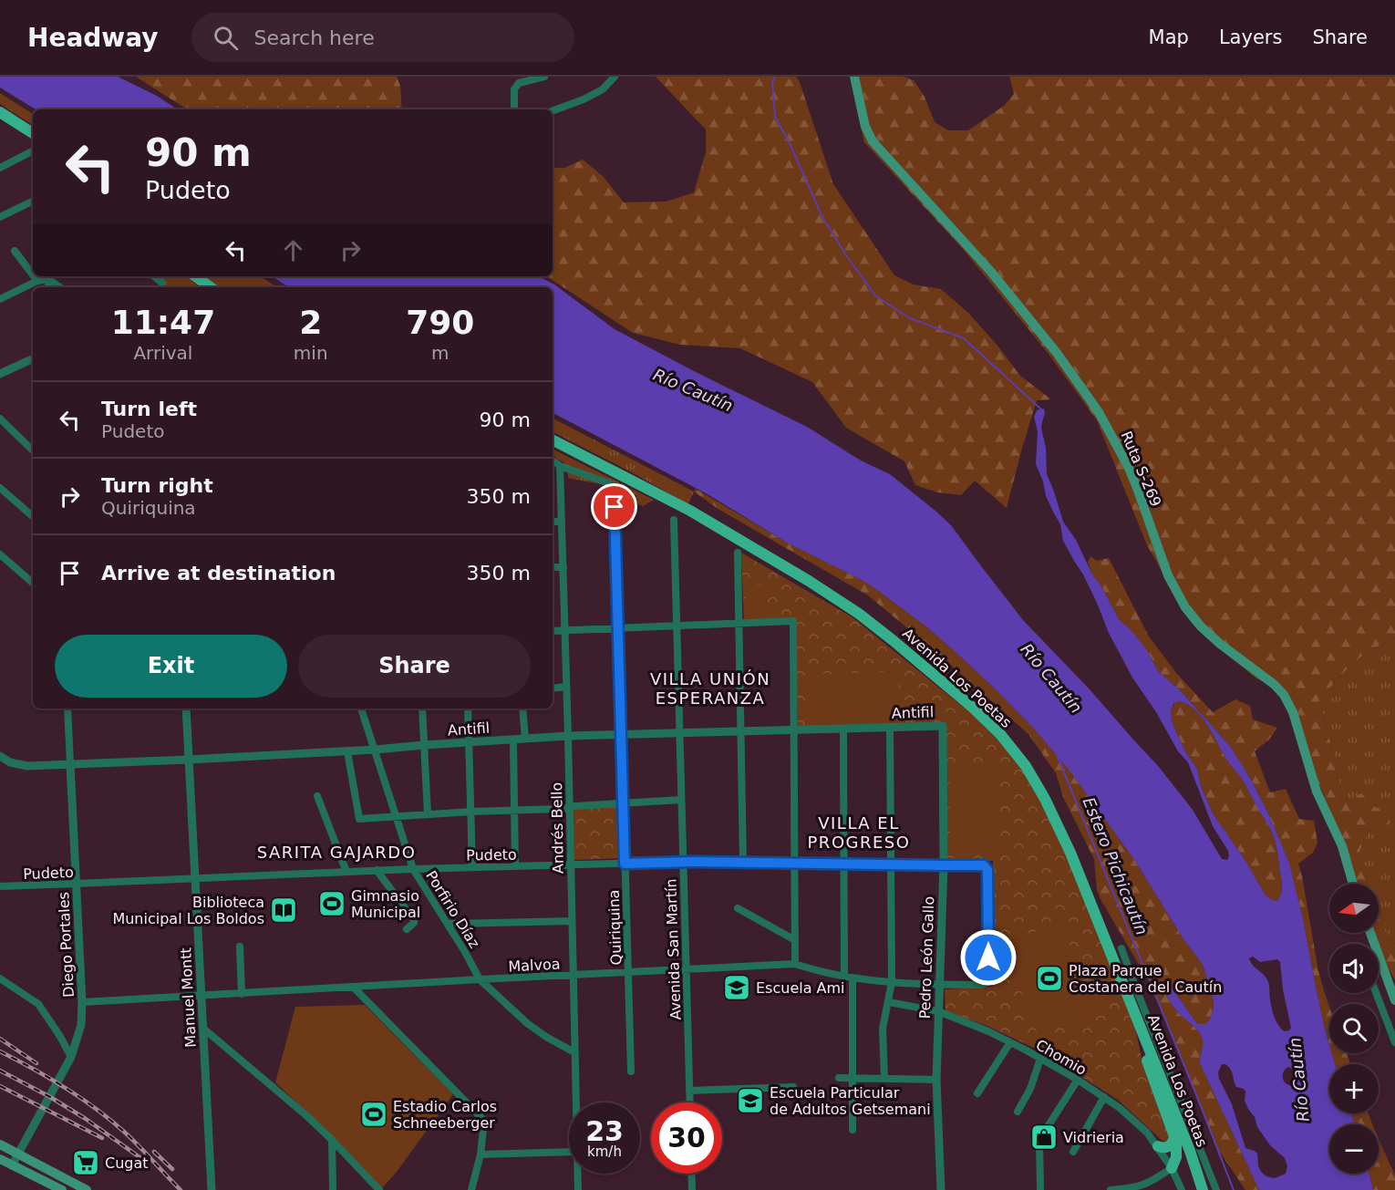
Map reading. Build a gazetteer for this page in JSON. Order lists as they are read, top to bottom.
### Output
{
  "streets": {
    "main road": ["Ruta S-269", "Avenida Los Poetas"],
    "street": [
      "Antifil",
      "Andrés Bello",
      "Pudeto",
      "Porfirio Díaz",
      "Quiriquina",
      "Diego Portales",
      "Avenida San Martín",
      "Pedro León Gallo",
      "Malvoa",
      "Manuel Montt",
      "Chomio"
    ]
  },
  "crossings": [
    ["Antifil", "Andrés Bello"],
    ["Antifil", "Porfirio Díaz"],
    ["Antifil", "Quiriquina"],
    ["Antifil", "Diego Portales"],
    ["Antifil", "Avenida San Martín"],
    ["Antifil", "Pedro León Gallo"],
    ["Antifil", "Manuel Montt"],
    ["Andrés Bello", "Pudeto"],
    ["Andrés Bello", "Porfirio Díaz"],
    ["Andrés Bello", "Quiriquina"],
    ["Andrés Bello", "Malvoa"],
    ["Pudeto", "Porfirio Díaz"],
    ["Pudeto", "Quiriquina"],
    ["Pudeto", "Diego Portales"],
    ["Pudeto", "Avenida San Martín"],
    ["Pudeto", "Pedro León Gallo"],
    ["Pudeto", "Malvoa"],
    ["Pudeto", "Manuel Montt"],
    ["Porfirio Díaz", "Malvoa"],
    ["Quiriquina", "Malvoa"],
    ["Diego Portales", "Malvoa"],
    ["Avenida San Martín", "Malvoa"],
    ["Pedro León Gallo", "Malvoa"],
    ["Pedro León Gallo", "Chomio"],
    ["Malvoa", "Manuel Montt"]
  ],
  "districts": ["VILLA UNIÓN ESPERANZA", "VILLA EL PROGRESO", "SARITA GAJARDO"],
  "water": ["Río Cautín", "Estero Pichicautín"],
  "places": {
    "sports": ["Gimnasio Municipal", "Plaza Parque Costanera del Cautín", "Estadio Carlos Schneeberger"],
    "library": ["Biblioteca Municipal Los Boldos"],
    "school or university": ["Escuela Ami", "Escuela Particular de Adultos Getsemani"],
    "shop": ["Vidrieria"],
    "supermarket": ["Cugat"]
  },
  "north": "left",
  "page": {
    "header": "Headway",
    "search": "Search here",
    "nav": ["Map", "Layers", "Share"],
    "turn": ["90 m", "Pudeto"],
    "eta": [
      "11:47",
      "Arrival",
      "2",
      "min",
      "790",
      "m"
    ],
    "list": [
      {
        "name": "Turn left",
        "note": "Pudeto",
        "value": "90 m"
      },
      {
        "name": "Turn right",
        "note": "Quiriquina",
        "value": "350 m"
      },
      {
        "name": "Arrive at destination",
        "value": "350 m"
      }
    ],
    "buttons": ["Exit", "Share"],
    "map_buttons": ["+", "−"],
    "speed": "23 km/h",
    "limit": "30"
  }
}
